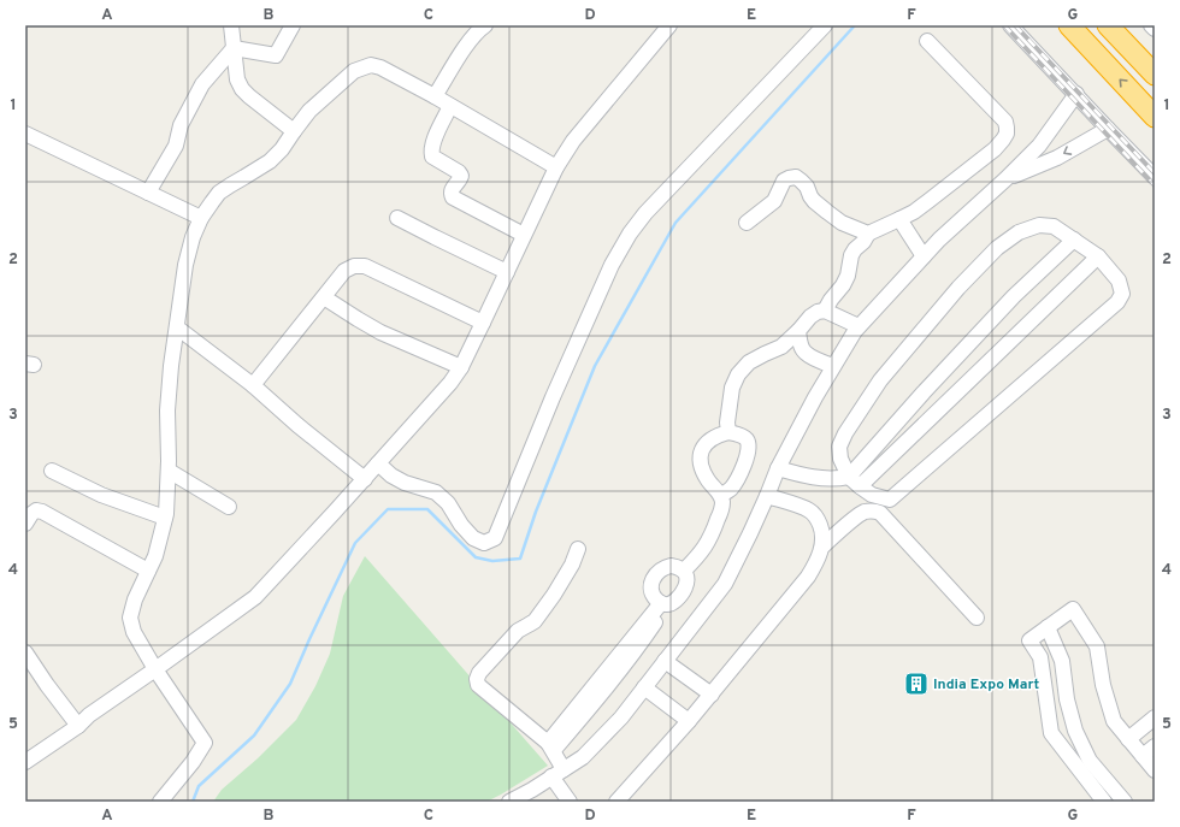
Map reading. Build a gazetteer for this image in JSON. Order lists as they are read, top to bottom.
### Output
{
  "places": {
    "building": ["India Expo Mart"]
  },
  "grid": {
    "columns": [
      "A",
      "B",
      "C",
      "D",
      "E",
      "F",
      "G"
    ],
    "rows": [
      "1",
      "2",
      "3",
      "4",
      "5"
    ]
  }
}
